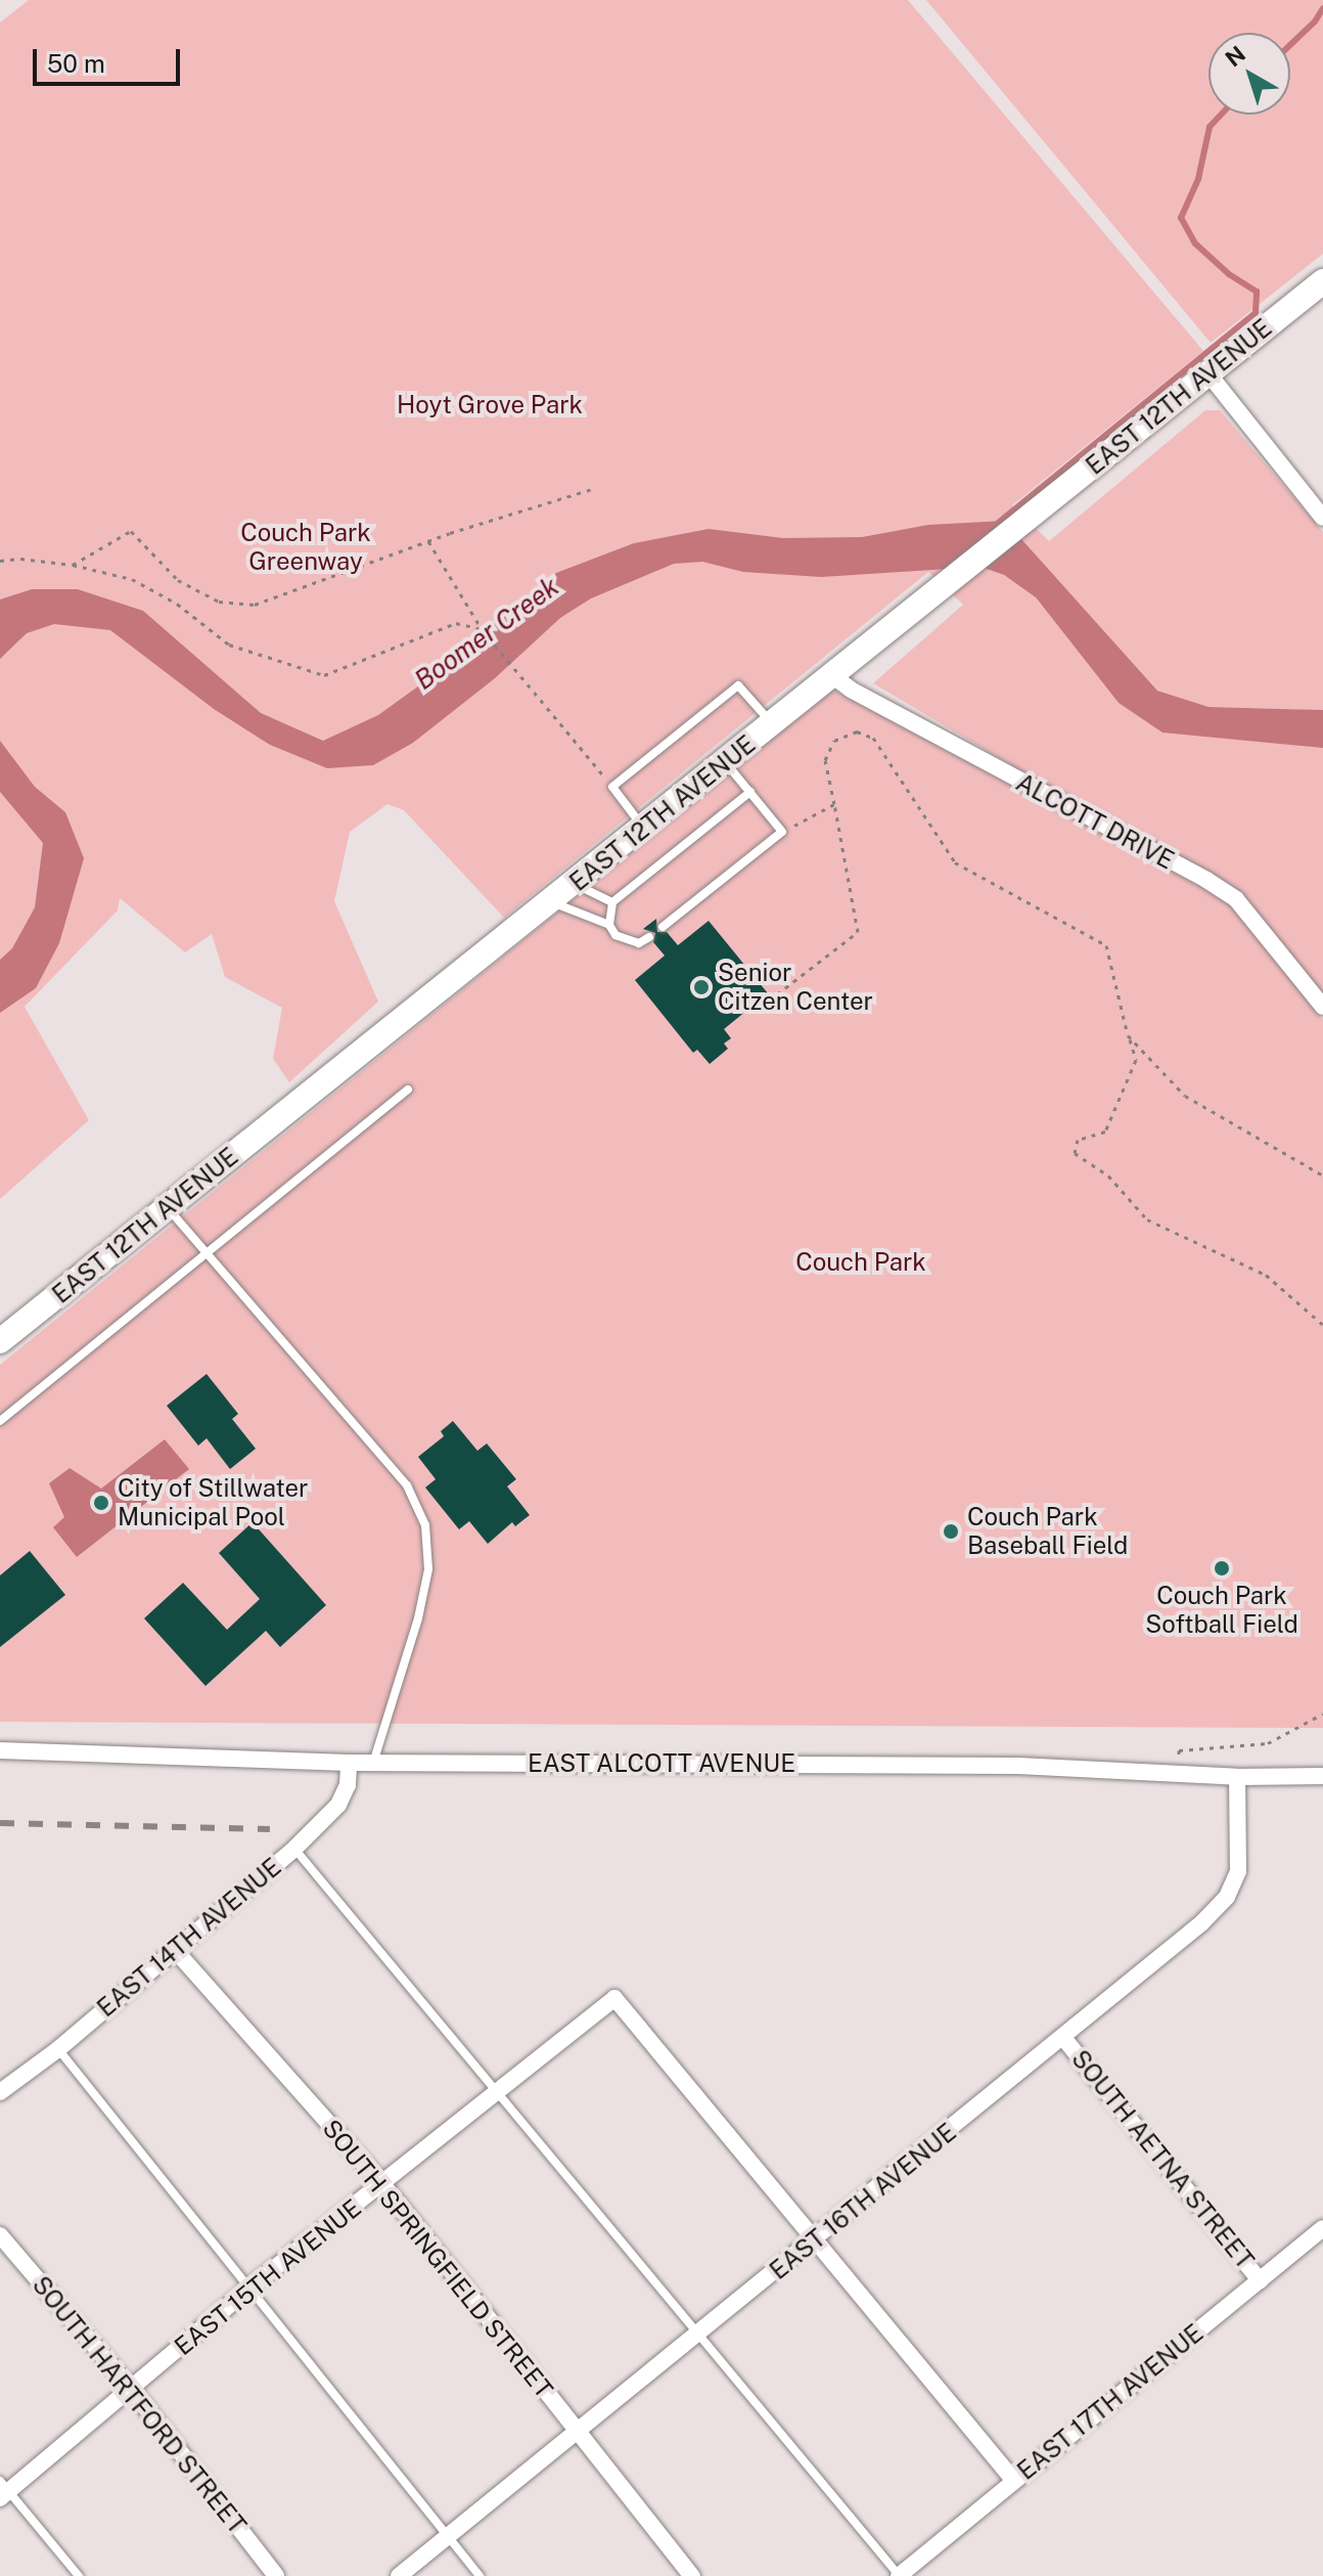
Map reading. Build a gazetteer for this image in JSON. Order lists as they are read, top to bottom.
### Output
{
  "streets": {
    "street": [
      "EAST 12TH AVENUE",
      "ALCOTT DRIVE",
      "EAST ALCOTT AVENUE",
      "EAST 14TH AVENUE",
      "SOUTH AETNA STREET",
      "EAST 16TH AVENUE",
      "SOUTH SPRINGFIELD STREET",
      "EAST 15TH AVENUE",
      "EAST 17TH AVENUE",
      "SOUTH HARTFORD STREET"
    ]
  },
  "crossings": [
    ["EAST 12TH AVENUE", "ALCOTT DRIVE"],
    ["EAST ALCOTT AVENUE", "EAST 14TH AVENUE"],
    ["EAST ALCOTT AVENUE", "EAST 16TH AVENUE"],
    ["EAST 14TH AVENUE", "SOUTH SPRINGFIELD STREET"],
    ["SOUTH AETNA STREET", "EAST 16TH AVENUE"],
    ["SOUTH AETNA STREET", "EAST 17TH AVENUE"],
    ["EAST 16TH AVENUE", "SOUTH SPRINGFIELD STREET"],
    ["EAST 16TH AVENUE", "EAST 15TH AVENUE"],
    ["SOUTH SPRINGFIELD STREET", "EAST 15TH AVENUE"],
    ["EAST 15TH AVENUE", "SOUTH HARTFORD STREET"]
  ],
  "water": ["Boomer Creek"],
  "parks": ["Hoyt Grove Park", "Couch Park Greenway", "Couch Park"],
  "places": [
    "Senior Citzen Center",
    "City of Stillwater Municipal Pool",
    "Couch Park Baseball Field",
    "Couch Park Softball Field"
  ],
  "scale_bar": "50 m",
  "north": "top left"
}
